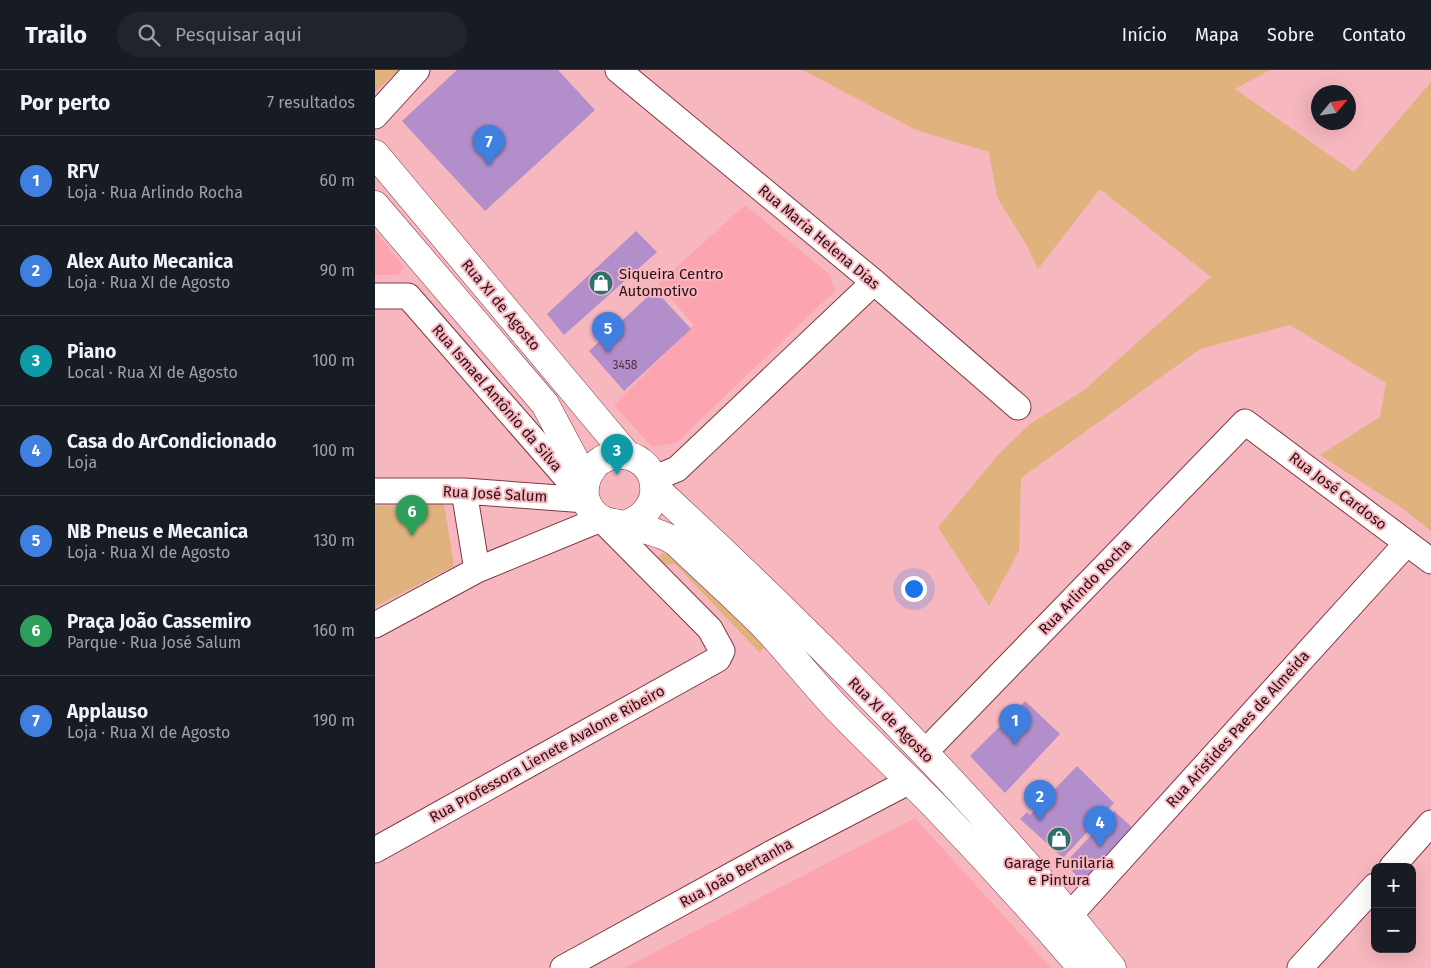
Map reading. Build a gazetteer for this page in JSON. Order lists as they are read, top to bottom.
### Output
{
  "streets": {
    "main road": ["Rua XI de Agosto"],
    "street": [
      "Rua Maria Helena Dias",
      "Rua Ismael Antônio da Silva",
      "Rua José Cardoso",
      "Rua José Salum",
      "Rua Arlindo Rocha",
      "Rua Aristides Paes de Almeida",
      "Rua Professora Lienete Avalone Ribeiro",
      "Rua João Bertanha"
    ]
  },
  "crossings": [
    ["Rua XI de Agosto", "Rua Ismael Antônio da Silva"],
    ["Rua XI de Agosto", "Rua José Salum"],
    ["Rua XI de Agosto", "Rua Arlindo Rocha"],
    ["Rua XI de Agosto", "Rua Aristides Paes de Almeida"],
    ["Rua XI de Agosto", "Rua João Bertanha"],
    ["Rua Ismael Antônio da Silva", "Rua José Salum"],
    ["Rua Ismael Antônio da Silva", "Rua Professora Lienete Avalone Ribeiro"],
    ["Rua José Cardoso", "Rua Arlindo Rocha"],
    ["Rua José Cardoso", "Rua Aristides Paes de Almeida"]
  ],
  "places": {
    "shop": ["Siqueira Centro Automotivo", "Garage Funilaria e Pintura"]
  },
  "house_numbers": ["3458"],
  "north": "top right",
  "page": {
    "header": "Trailo",
    "search": "Pesquisar aqui",
    "nav": [
      "Início",
      "Mapa",
      "Sobre",
      "Contato"
    ],
    "heading": ["Por perto", "7 resultados"],
    "pins": [
      "7",
      "5",
      "3",
      "6",
      "1",
      "2",
      "4"
    ],
    "list": [
      {
        "mark": "1",
        "name": "RFV",
        "note": "Loja · Rua Arlindo Rocha",
        "value": "60 m"
      },
      {
        "mark": "2",
        "name": "Alex Auto Mecanica",
        "note": "Loja · Rua XI de Agosto",
        "value": "90 m"
      },
      {
        "mark": "3",
        "name": "Piano",
        "note": "Local · Rua XI de Agosto",
        "value": "100 m"
      },
      {
        "mark": "4",
        "name": "Casa do ArCondicionado",
        "note": "Loja",
        "value": "100 m"
      },
      {
        "mark": "5",
        "name": "NB Pneus e Mecanica",
        "note": "Loja · Rua XI de Agosto",
        "value": "130 m"
      },
      {
        "mark": "6",
        "name": "Praça João Cassemiro",
        "note": "Parque · Rua José Salum",
        "value": "160 m"
      },
      {
        "mark": "7",
        "name": "Applauso",
        "note": "Loja · Rua XI de Agosto",
        "value": "190 m"
      }
    ],
    "map_buttons": ["+", "−"]
  }
}
